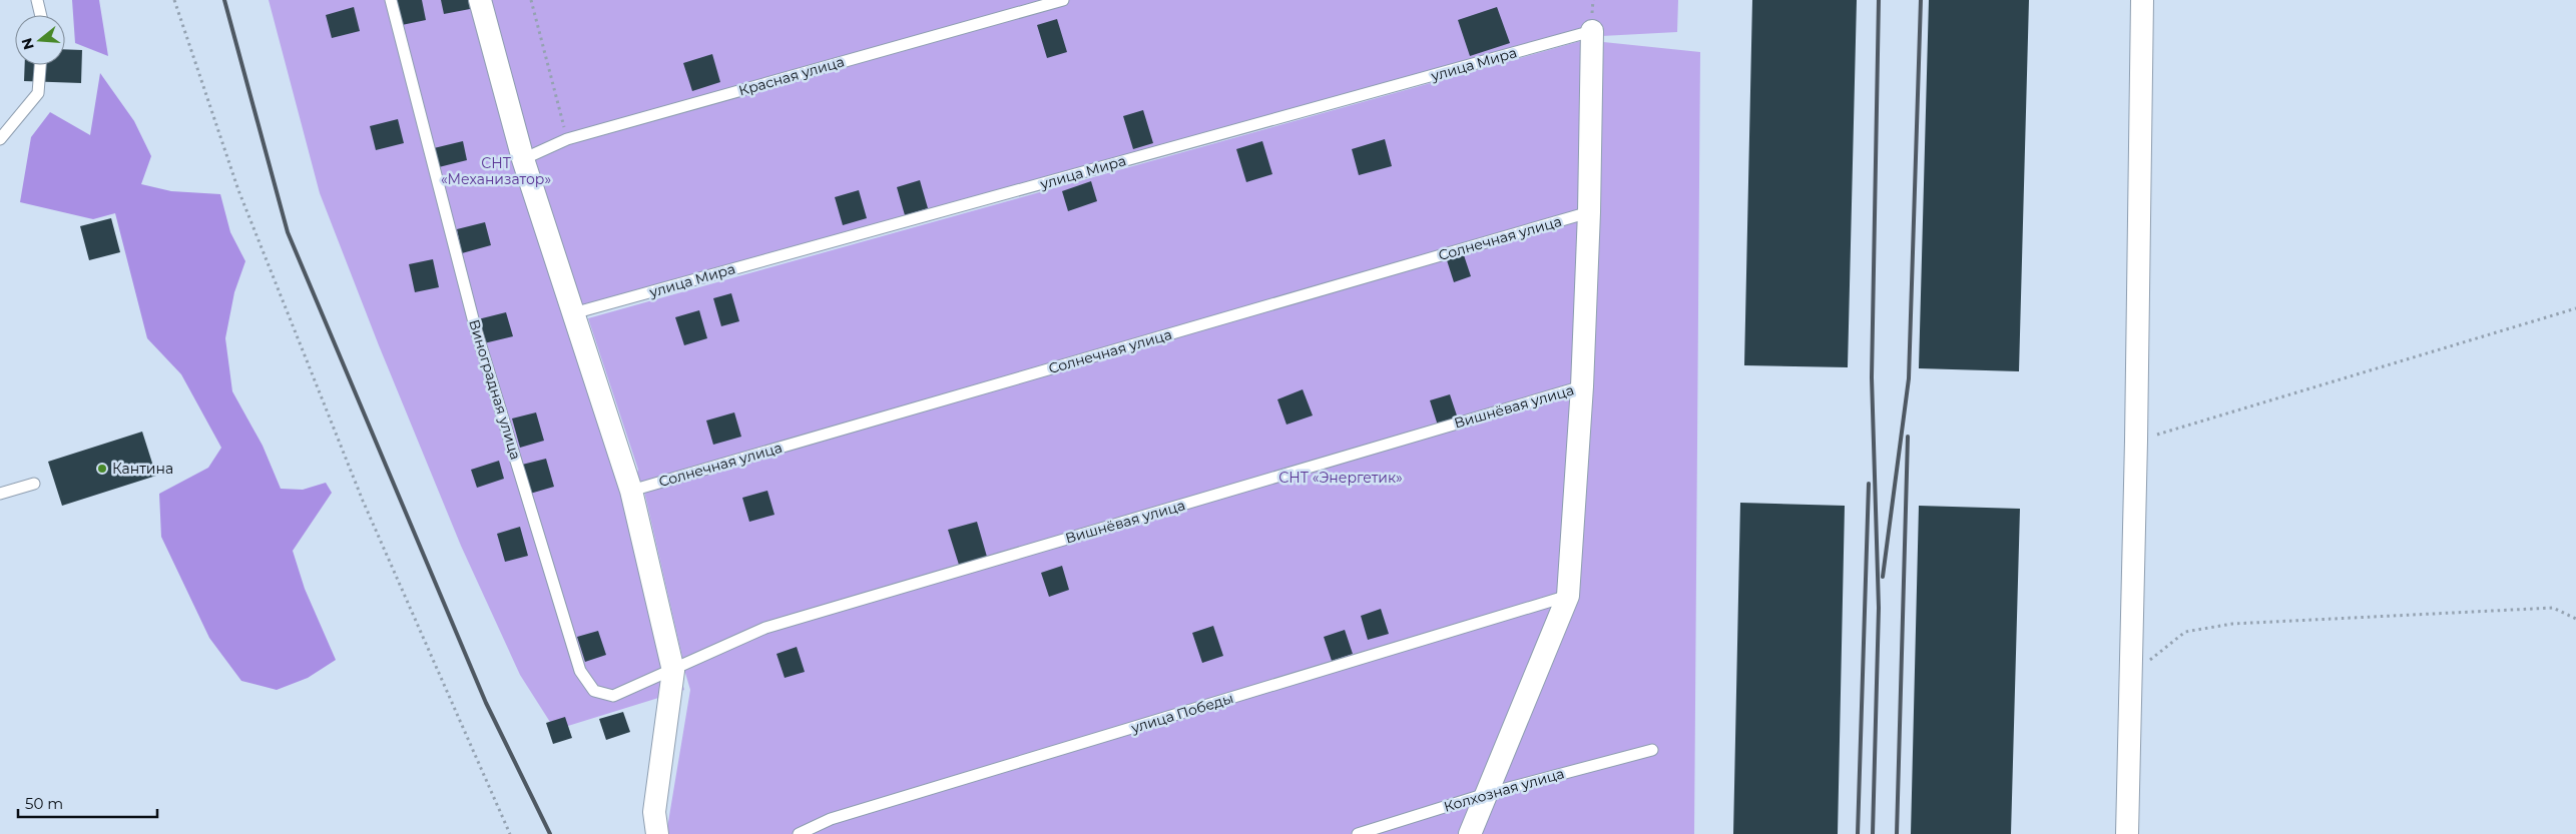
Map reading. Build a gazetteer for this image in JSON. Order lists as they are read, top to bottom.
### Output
{
  "streets": {
    "lane": [
      "улица Мира",
      "Красная улица",
      "Солнечная улица",
      "Виноградная улица",
      "Вишнёвая улица",
      "улица Победы",
      "Колхозная улица"
    ]
  },
  "crossings": [
    ["Виноградная улица", "Вишнёвая улица"]
  ],
  "parks": ["СНТ «Механизатор»", "СНТ «Энергетик»"],
  "places": ["Кантина"],
  "scale_bar": "50 m",
  "north": "left"
}
